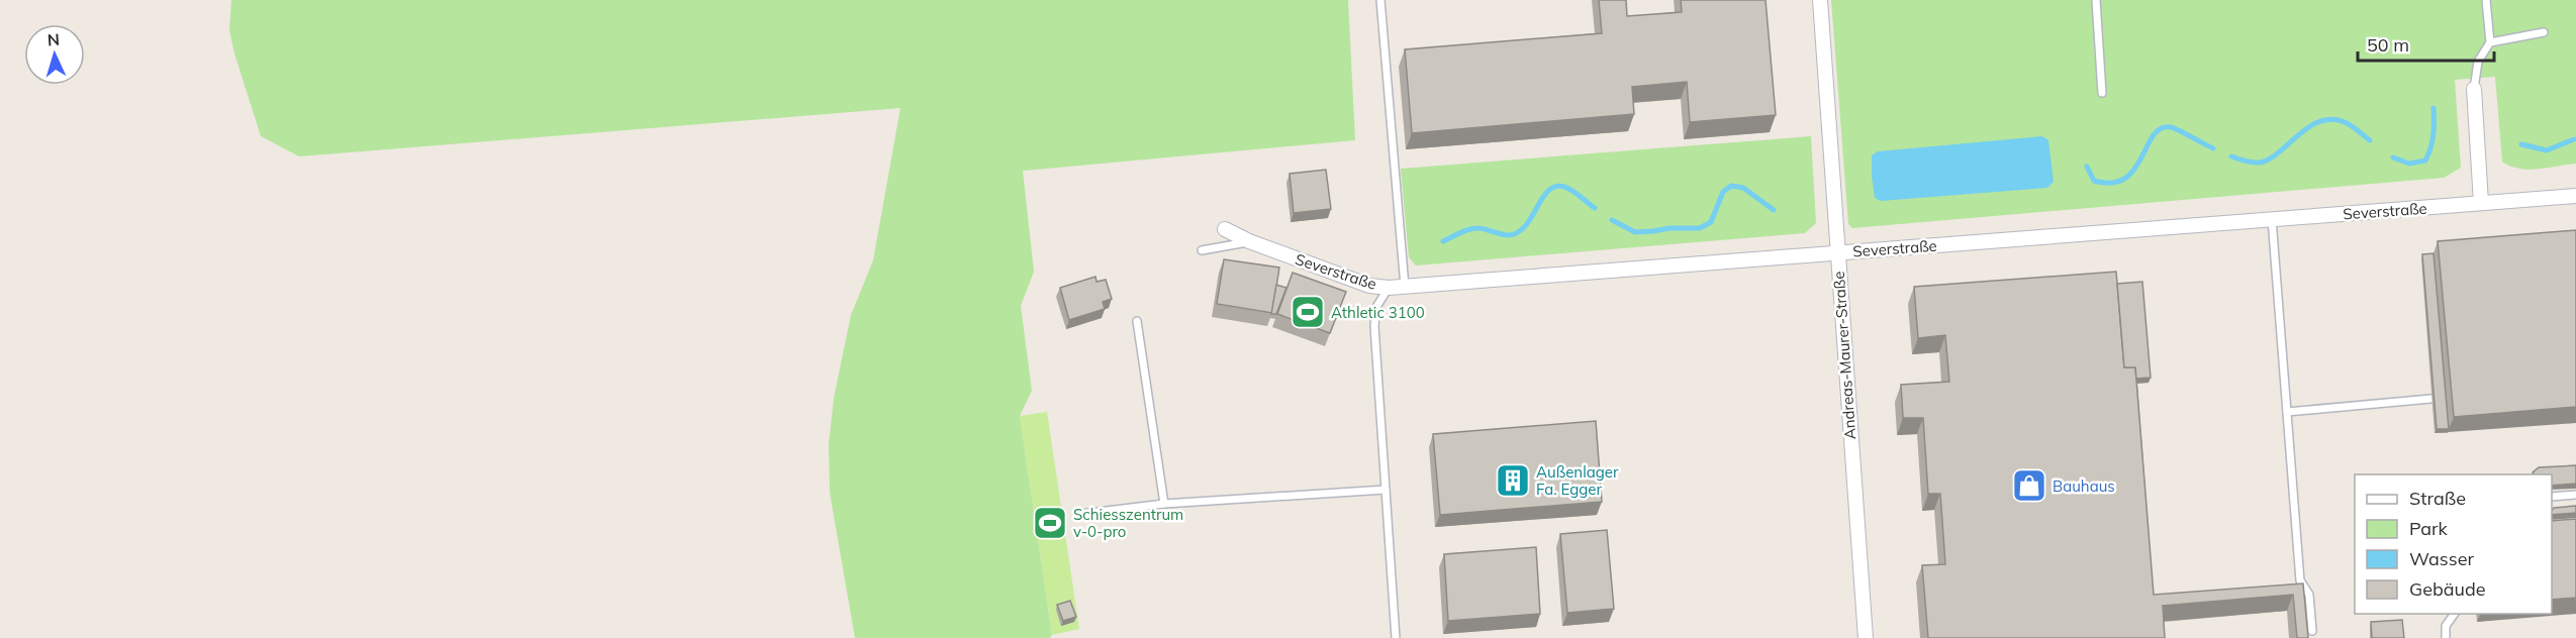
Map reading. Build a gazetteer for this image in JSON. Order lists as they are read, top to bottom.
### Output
{
  "streets": {
    "street": ["Severstraße", "Andreas-Maurer-Straße"]
  },
  "crossings": [
    ["Severstraße", "Andreas-Maurer-Straße"]
  ],
  "places": {
    "sports": ["Athletic 3100", "Schiesszentrum v-0-pro"],
    "building": ["Außenlager Fa. Egger"],
    "shop": ["Bauhaus"]
  },
  "legend": [
    "Straße",
    "Park",
    "Wasser",
    "Gebäude"
  ],
  "scale_bar": "50 m",
  "north": "top"
}
